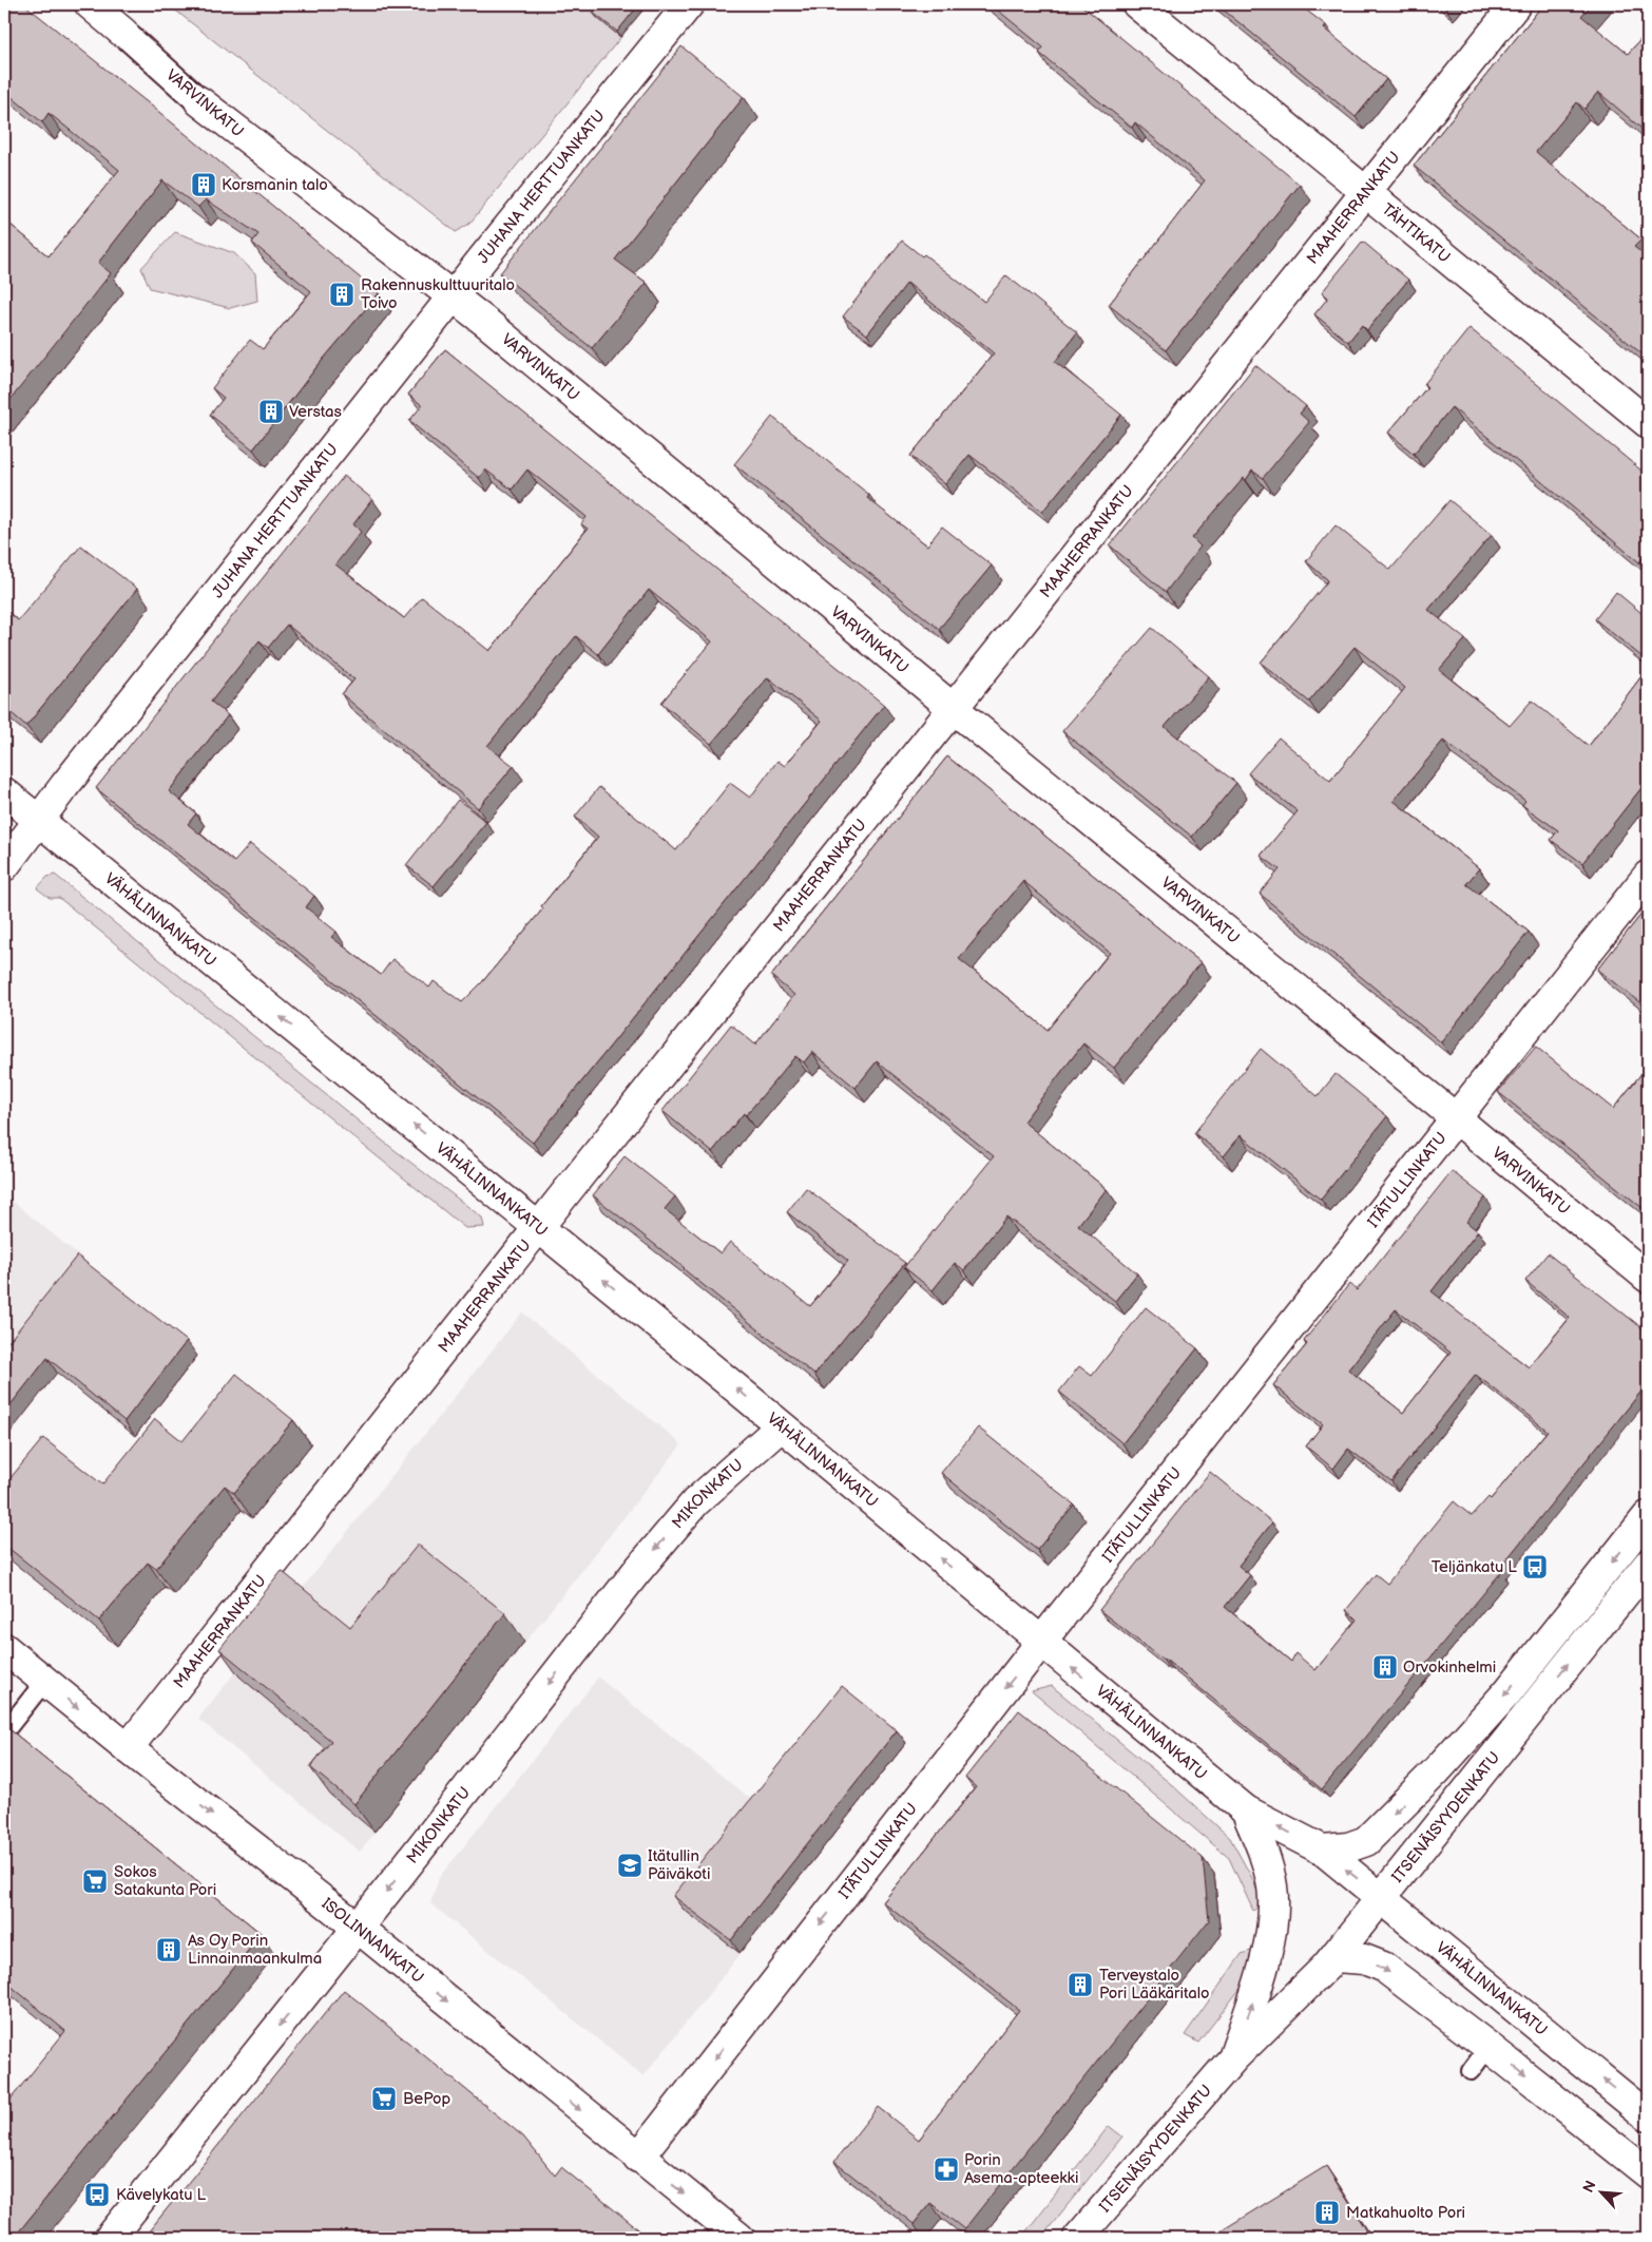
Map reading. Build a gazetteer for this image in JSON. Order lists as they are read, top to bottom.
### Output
{
  "streets": {
    "street": [
      "VARVINKATU",
      "JUHANA HERTTUANKATU",
      "MAAHERRANKATU",
      "TÄHTIKATU",
      "VÄHÄLINNANKATU",
      "ITÄTULLINKATU",
      "MIKONKATU",
      "ITSENÄISYYDENKATU",
      "ISOLINNANKATU"
    ]
  },
  "crossings": [
    ["VARVINKATU", "JUHANA HERTTUANKATU"],
    ["VARVINKATU", "MAAHERRANKATU"],
    ["VARVINKATU", "ITÄTULLINKATU"],
    ["JUHANA HERTTUANKATU", "VÄHÄLINNANKATU"],
    ["MAAHERRANKATU", "TÄHTIKATU"],
    ["MAAHERRANKATU", "VÄHÄLINNANKATU"],
    ["MAAHERRANKATU", "ISOLINNANKATU"],
    ["VÄHÄLINNANKATU", "ITÄTULLINKATU"],
    ["VÄHÄLINNANKATU", "MIKONKATU"],
    ["VÄHÄLINNANKATU", "ITSENÄISYYDENKATU"],
    ["ITÄTULLINKATU", "ISOLINNANKATU"],
    ["MIKONKATU", "ISOLINNANKATU"]
  ],
  "one_way": [
    "VÄHÄLINNANKATU",
    "ITÄTULLINKATU",
    "MIKONKATU",
    "ISOLINNANKATU"
  ],
  "places": {
    "building": [
      "Korsmanin talo",
      "Rakennuskulttuuritalo Toivo",
      "Verstas",
      "Orvokinhelmi",
      "As Oy Porin Linnainmaankulma",
      "Terveystalo Pori Lääkäritalo",
      "Matkahuolto Pori"
    ],
    "bus stop": ["Teljänkatu L", "Kävelykatu L"],
    "school or university": ["Itätullin Päiväkoti"],
    "supermarket": ["Sokos Satakunta Pori", "BePop"],
    "pharmacy": ["Porin Asema-apteekki"]
  },
  "north": "top left"
}
